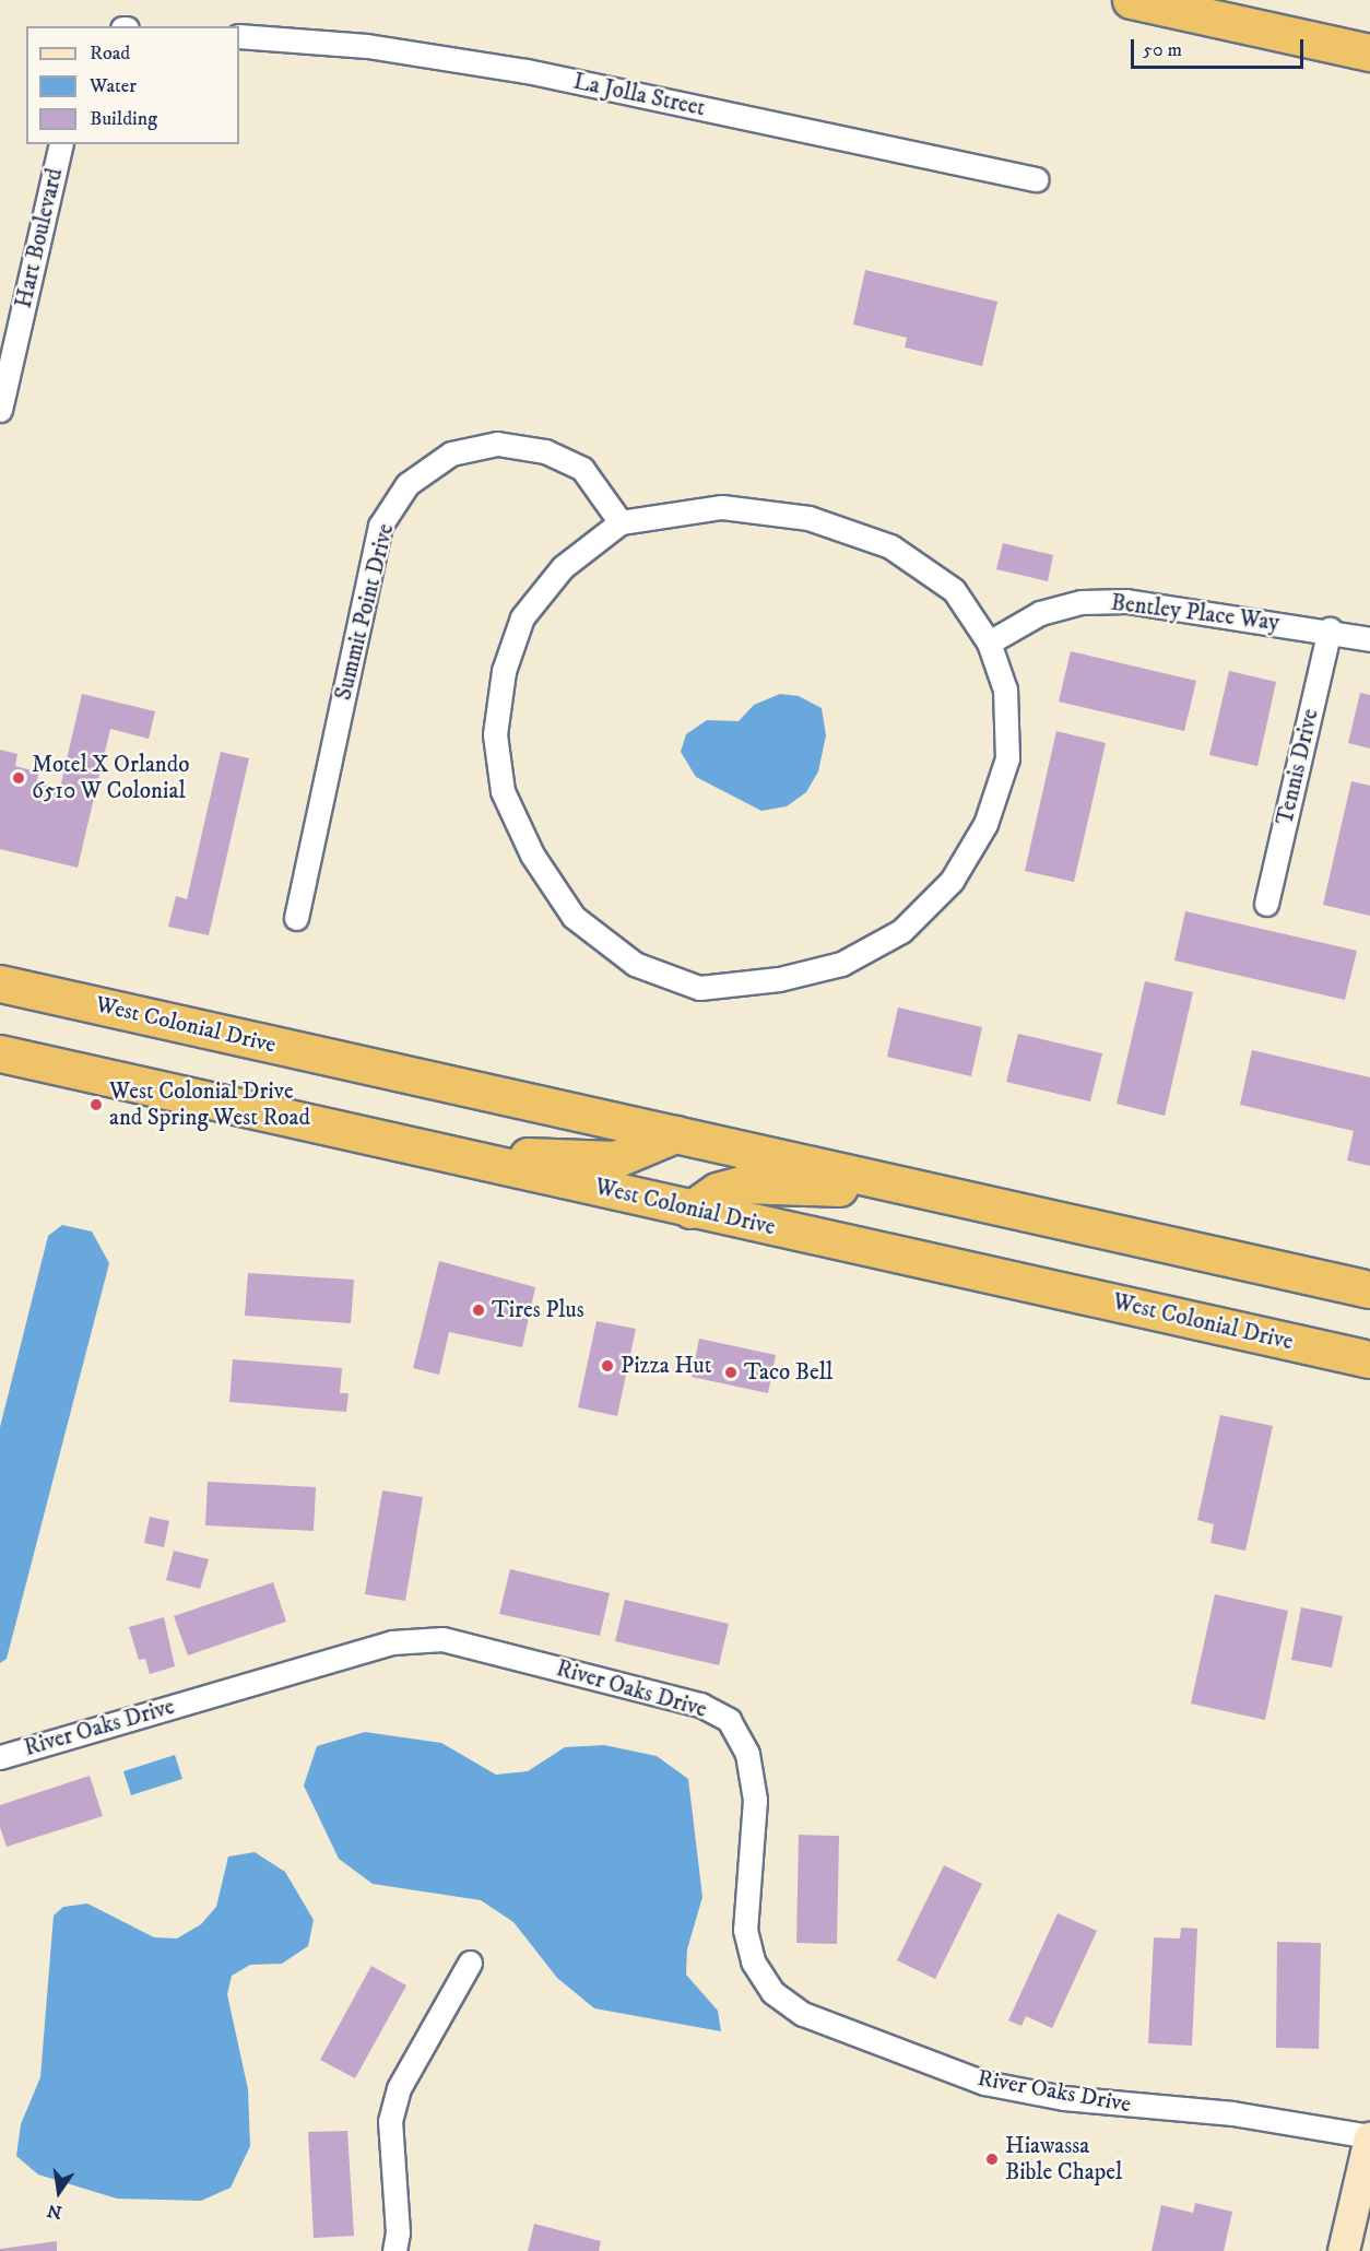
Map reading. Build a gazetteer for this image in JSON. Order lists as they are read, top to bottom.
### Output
{
  "streets": {
    "highway": ["West Colonial Drive"],
    "street": [
      "La Jolla Street",
      "Hart Boulevard",
      "Summit Point Drive",
      "Bentley Place Way",
      "Tennis Drive",
      "River Oaks Drive"
    ]
  },
  "crossings": [
    ["Bentley Place Way", "Tennis Drive"]
  ],
  "places": [
    "Motel X Orlando 6510 W Colonial",
    "West Colonial Drive and Spring West Road",
    "Tires Plus",
    "Pizza Hut",
    "Taco Bell",
    "Hiawassa Bible Chapel"
  ],
  "legend": ["Road", "Water", "Building"],
  "scale_bar": "50 m",
  "north": "bottom"
}
